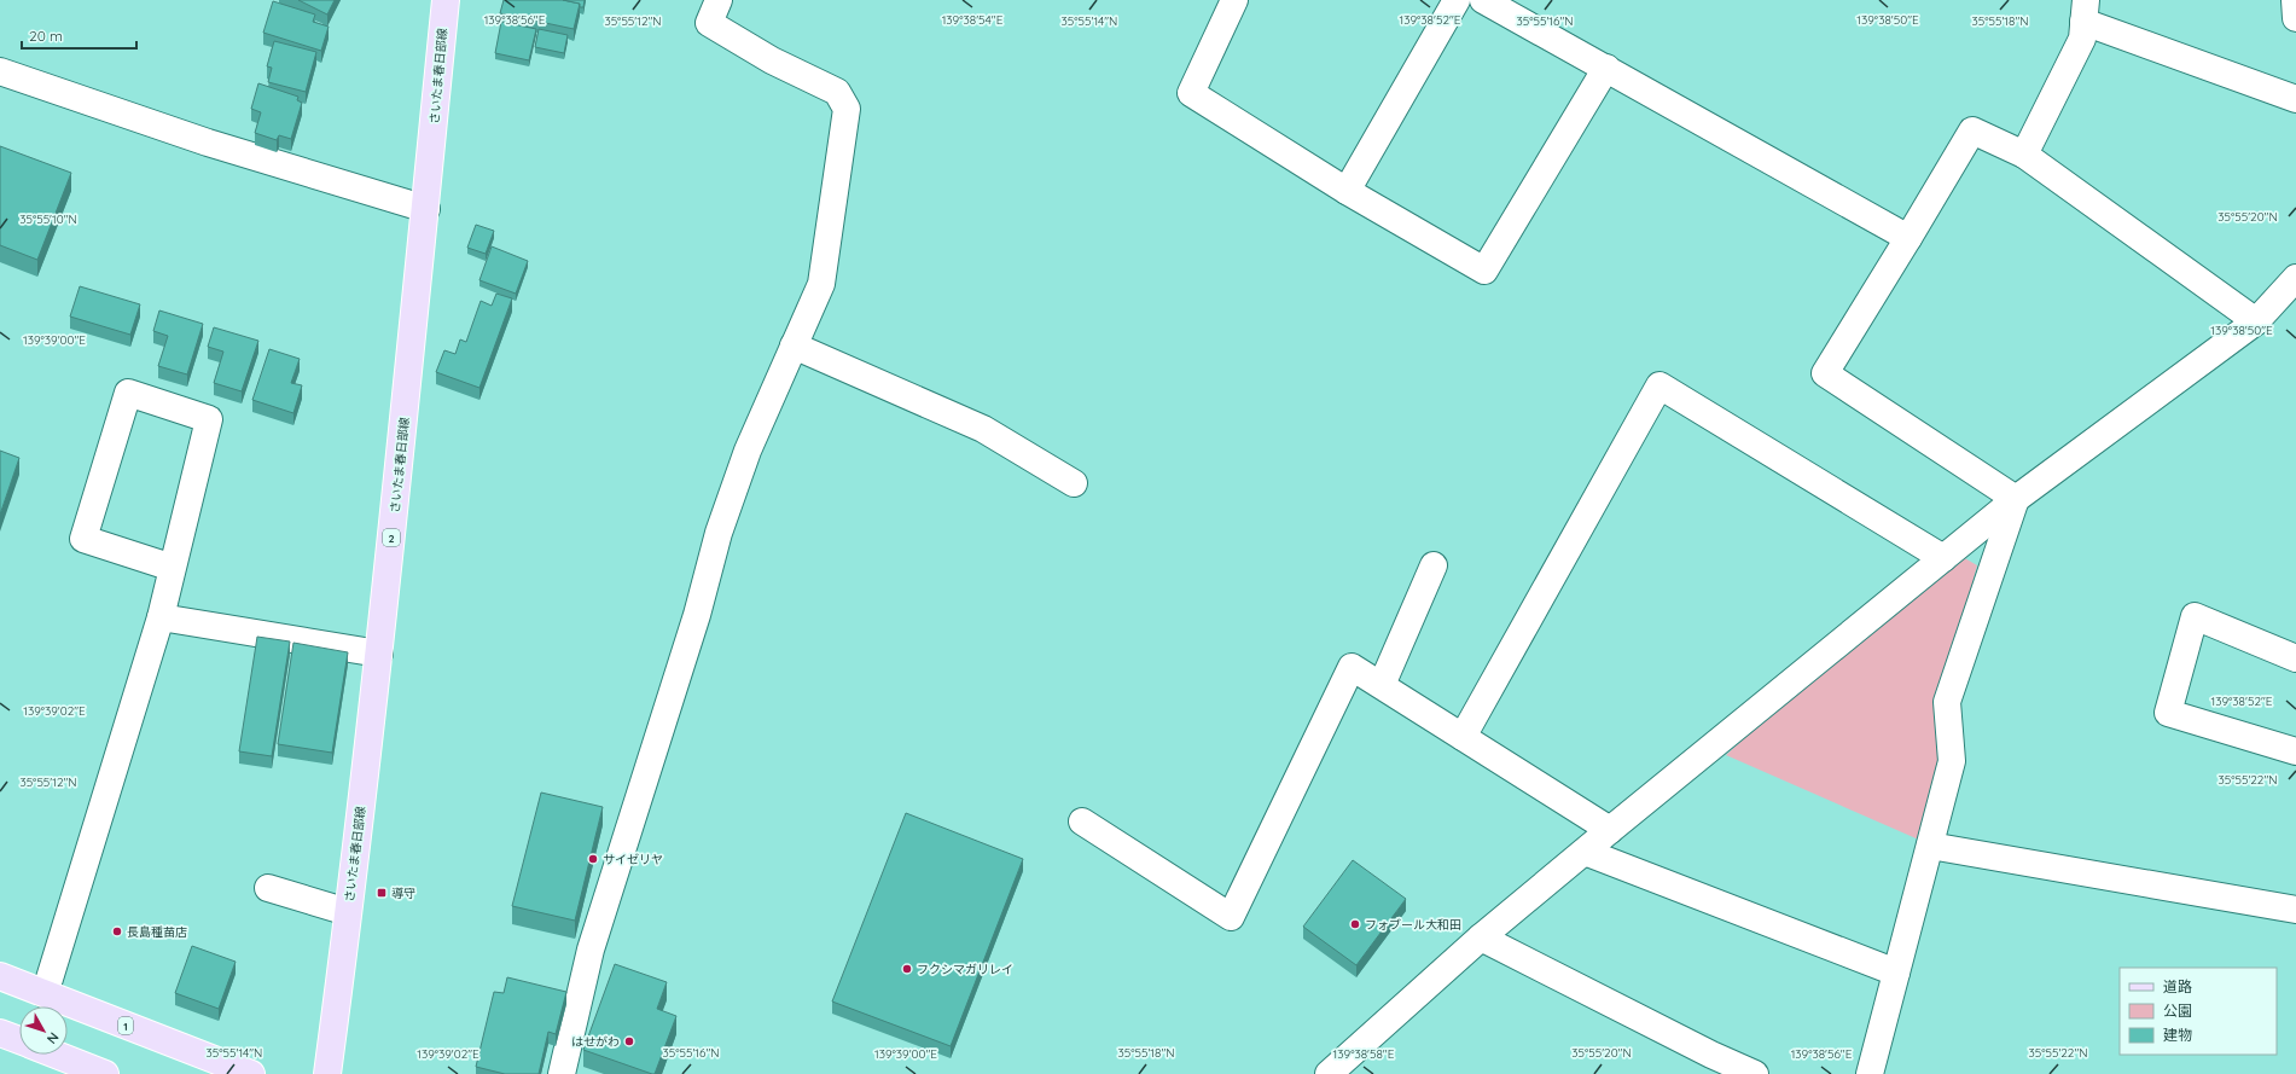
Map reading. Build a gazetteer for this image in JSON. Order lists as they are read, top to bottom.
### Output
{
  "streets": {
    "main road": ["さいたま春日部線", "2", "1"]
  },
  "places": {
    "other": [
      "サイゼリヤ",
      "フォブール大和田",
      "長島種苗店",
      "フクシマガリレイ",
      "はせがわ"
    ],
    "transit": ["導守"]
  },
  "legend": ["道路", "公園", "建物"],
  "scale_bar": "20 m",
  "north": "bottom right",
  "coordinates": [
    "139°38'54\"E",
    "139°38'56\"E",
    "139°38'52\"E",
    "139°38'50\"E",
    "35°55'14\"N",
    "35°55'12\"N",
    "35°55'16\"N",
    "35°55'18\"N",
    "35°55'20\"N",
    "35°55'10\"N",
    "139°39'00\"E",
    "139°39'02\"E",
    "35°55'22\"N",
    "139°38'58\"E"
  ]
}
